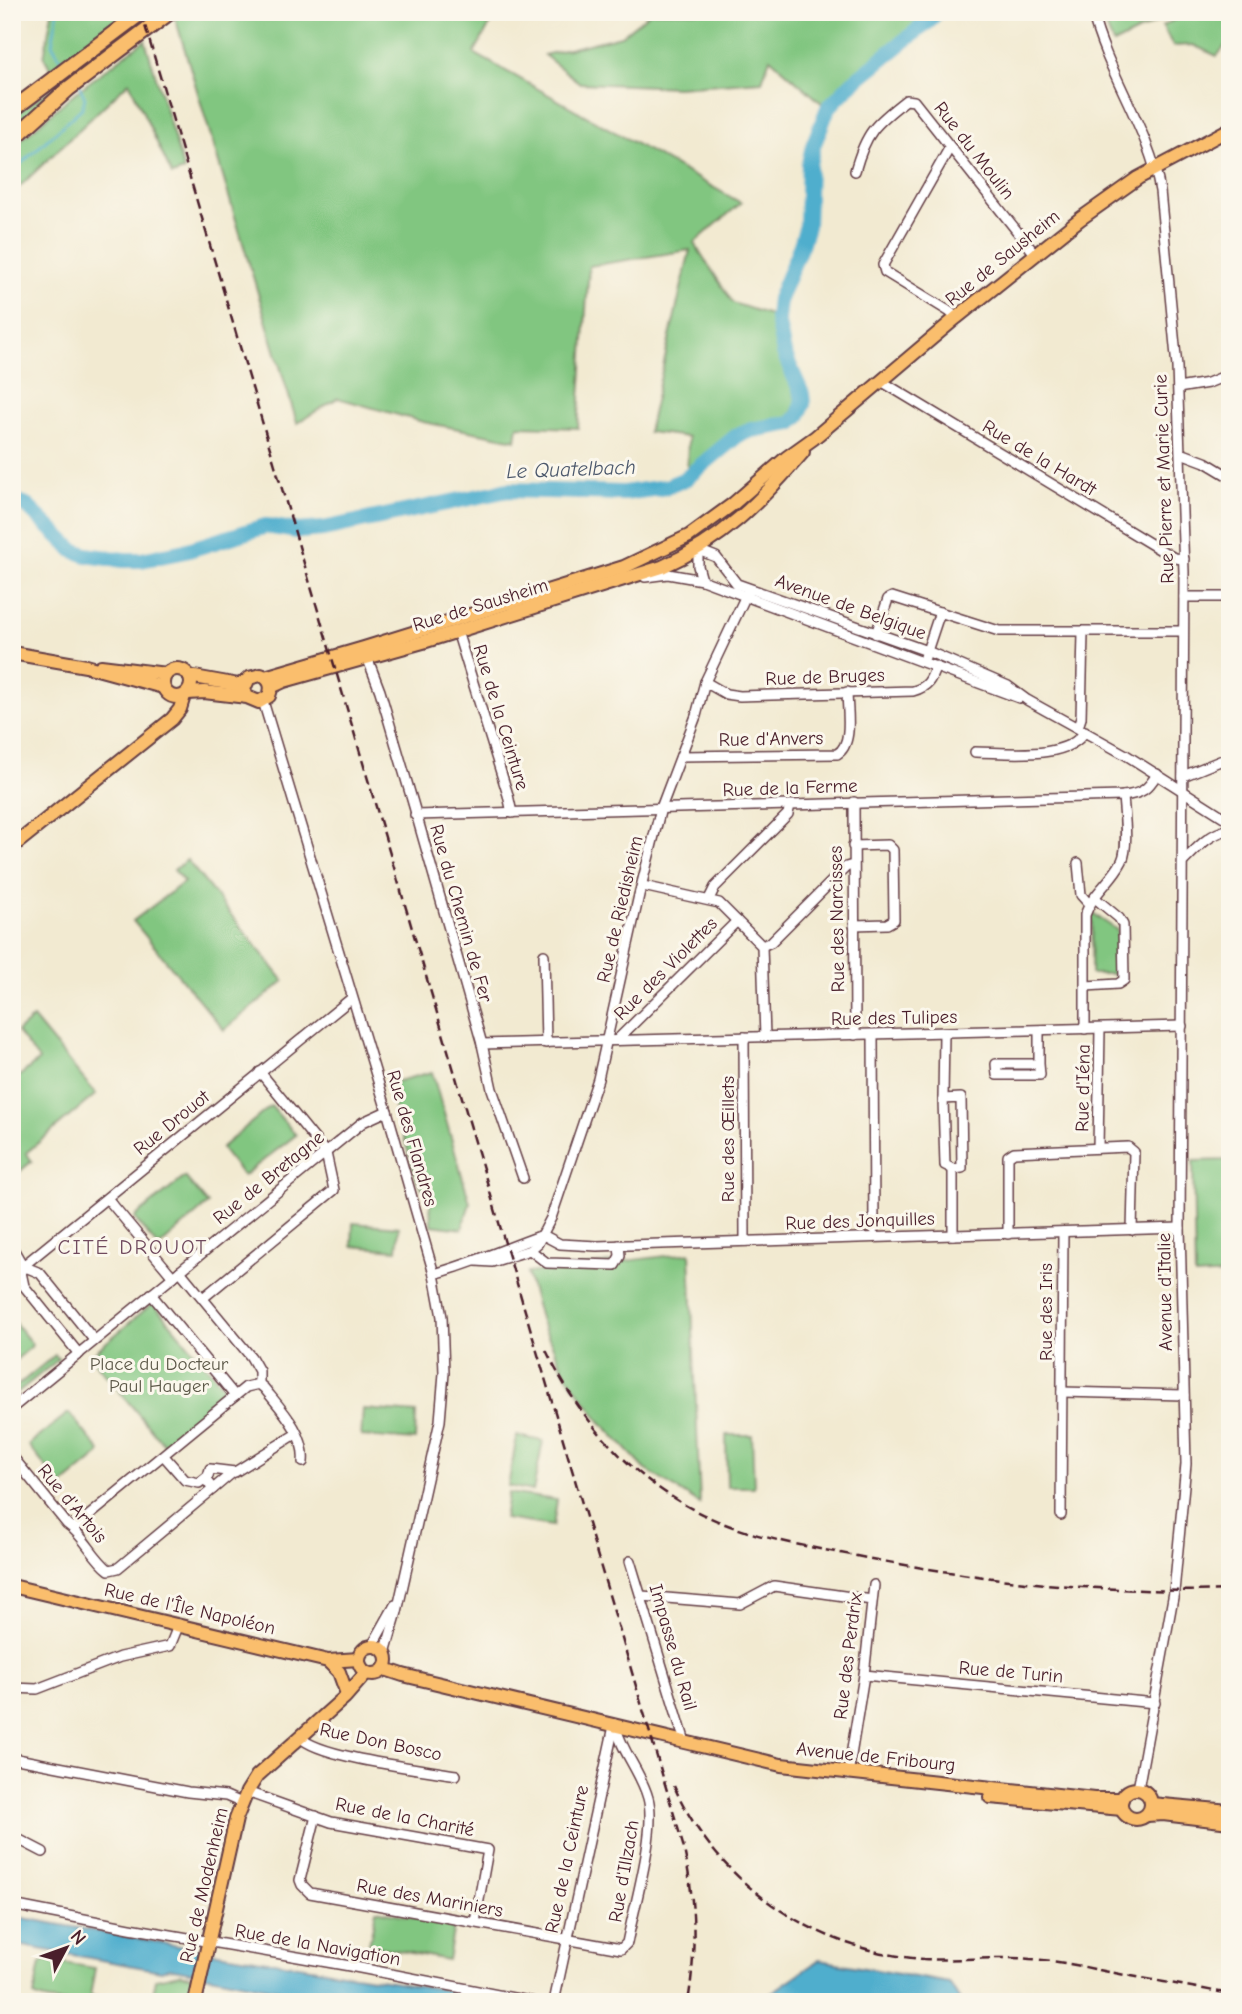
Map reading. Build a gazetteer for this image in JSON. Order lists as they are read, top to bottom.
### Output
{
  "streets": {
    "main road": [
      "Rue de Sausheim",
      "Rue de l'Île Napoléon",
      "Avenue de Fribourg",
      "Rue de Modenheim"
    ],
    "street": [
      "Rue du Moulin",
      "Rue de la Hardt",
      "Rue Pierre et Marie Curie",
      "Avenue de Belgique",
      "Rue de Bruges",
      "Rue de la Ceinture",
      "Rue d'Anvers",
      "Rue de la Ferme",
      "Rue de Riedisheim",
      "Rue du Chemin de Fer",
      "Rue des Narcisses",
      "Rue des Violettes",
      "Rue des Tulipes",
      "Rue d'Iéna",
      "Rue Drouot",
      "Rue des Flandres",
      "Rue des Œillets",
      "Rue de Bretagne",
      "Rue des Jonquilles",
      "Avenue d'Italie",
      "Rue des Iris",
      "Rue d'Artois",
      "Impasse du Rail",
      "Rue des Perdrix",
      "Rue de Turin",
      "Rue Don Bosco",
      "Rue de la Charité",
      "Rue d'Illzach",
      "Rue des Mariniers",
      "Rue de la Navigation"
    ]
  },
  "crossings": [
    ["Rue du Moulin", "Rue de Sausheim"],
    ["Rue de Sausheim", "Rue de la Hardt"],
    ["Rue de Sausheim", "Rue Pierre et Marie Curie"],
    ["Rue de Sausheim", "Avenue de Belgique"],
    ["Rue de Sausheim", "Rue de la Ceinture"],
    ["Rue de Sausheim", "Rue du Chemin de Fer"],
    ["Rue de Sausheim", "Rue des Flandres"],
    ["Rue de la Hardt", "Rue Pierre et Marie Curie"],
    ["Rue Pierre et Marie Curie", "Avenue de Belgique"],
    ["Rue Pierre et Marie Curie", "Avenue d'Italie"],
    ["Avenue de Belgique", "Rue de Bruges"],
    ["Avenue de Belgique", "Rue de la Ferme"],
    ["Avenue de Belgique", "Rue de Riedisheim"],
    ["Avenue de Belgique", "Avenue d'Italie"],
    ["Rue de Bruges", "Rue d'Anvers"],
    ["Rue de Bruges", "Rue de Riedisheim"],
    ["Rue de la Ceinture", "Rue de la Ferme"],
    ["Rue de la Ceinture", "Avenue de Fribourg"],
    ["Rue de la Ceinture", "Rue d'Illzach"],
    ["Rue de la Ceinture", "Rue des Mariniers"],
    ["Rue d'Anvers", "Rue de Riedisheim"],
    ["Rue de la Ferme", "Rue de Riedisheim"],
    ["Rue de la Ferme", "Rue du Chemin de Fer"],
    ["Rue de la Ferme", "Rue des Narcisses"],
    ["Rue de Riedisheim", "Rue des Tulipes"],
    ["Rue de Riedisheim", "Rue des Jonquilles"],
    ["Rue du Chemin de Fer", "Rue des Tulipes"],
    ["Rue des Narcisses", "Rue des Tulipes"],
    ["Rue des Violettes", "Rue des Tulipes"],
    ["Rue des Tulipes", "Rue d'Iéna"],
    ["Rue des Tulipes", "Rue des Œillets"],
    ["Rue des Tulipes", "Avenue d'Italie"],
    ["Rue Drouot", "Rue des Flandres"],
    ["Rue des Flandres", "Rue de Bretagne"],
    ["Rue des Flandres", "Rue de l'Île Napoléon"],
    ["Rue des Flandres", "Rue de Modenheim"],
    ["Rue des Œillets", "Rue des Jonquilles"],
    ["Rue des Jonquilles", "Avenue d'Italie"],
    ["Rue des Jonquilles", "Rue des Iris"],
    ["Avenue d'Italie", "Rue de Turin"],
    ["Avenue d'Italie", "Avenue de Fribourg"],
    ["Rue de l'Île Napoléon", "Rue de Modenheim"],
    ["Impasse du Rail", "Avenue de Fribourg"],
    ["Rue des Perdrix", "Rue de Turin"],
    ["Rue des Perdrix", "Avenue de Fribourg"],
    ["Rue Don Bosco", "Rue de Modenheim"],
    ["Avenue de Fribourg", "Rue d'Illzach"],
    ["Rue de la Charité", "Rue de Modenheim"],
    ["Rue de la Charité", "Rue des Mariniers"],
    ["Rue d'Illzach", "Rue des Mariniers"],
    ["Rue de Modenheim", "Rue de la Navigation"]
  ],
  "districts": ["CITÉ DROUOT"],
  "water": ["Le Quatelbach"],
  "parks": ["Place du Docteur Paul Hauger"],
  "north": "top right"
}
